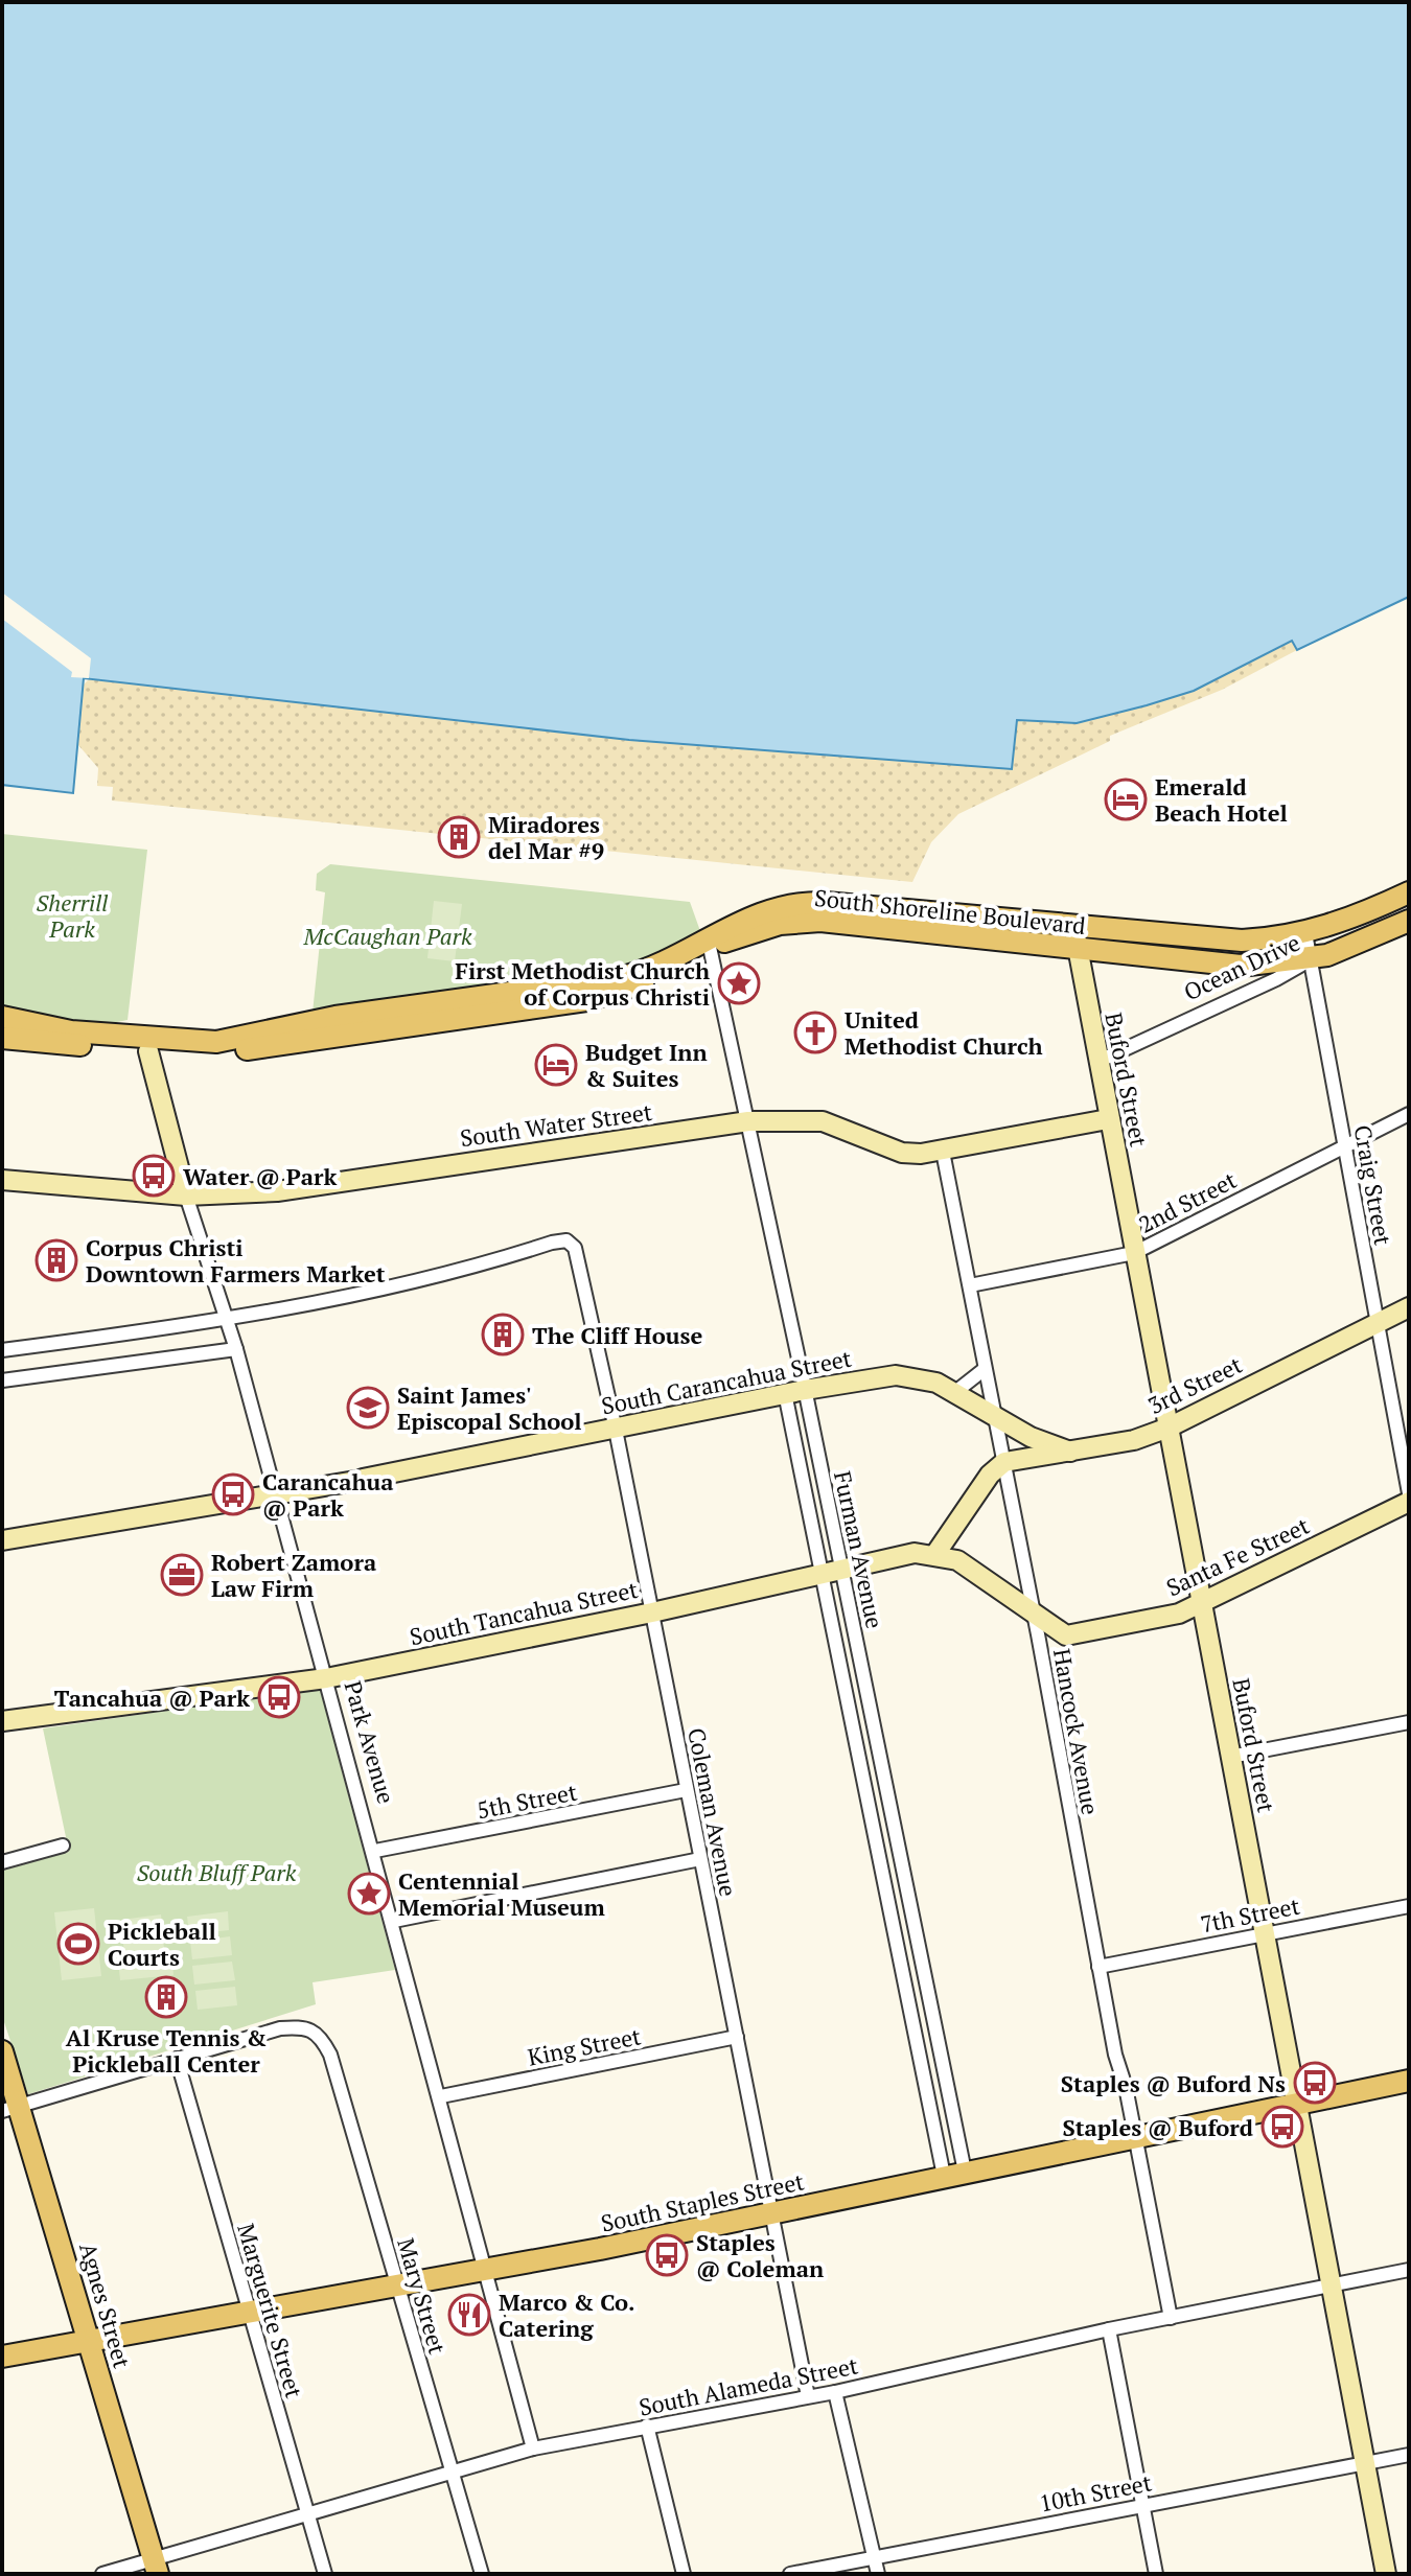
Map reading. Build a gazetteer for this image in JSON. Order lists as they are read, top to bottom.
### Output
{
  "streets": {
    "main road": [
      "South Shoreline Boulevard",
      "Ocean Drive",
      "Buford Street",
      "South Water Street",
      "South Carancahua Street",
      "3rd Street",
      "Santa Fe Street",
      "South Tancahua Street",
      "Park Avenue",
      "South Staples Street",
      "Agnes Street"
    ],
    "street": [
      "Craig Street",
      "2nd Street",
      "Furman Avenue",
      "Hancock Avenue",
      "5th Street",
      "Coleman Avenue",
      "7th Street",
      "King Street",
      "Mary Street",
      "Marguerite Street",
      "South Alameda Street",
      "10th Street"
    ]
  },
  "crossings": [
    ["South Shoreline Boulevard", "Ocean Drive"],
    ["South Shoreline Boulevard", "Buford Street"],
    ["South Shoreline Boulevard", "Craig Street"],
    ["South Shoreline Boulevard", "Furman Avenue"],
    ["South Shoreline Boulevard", "Park Avenue"],
    ["Ocean Drive", "Buford Street"],
    ["Ocean Drive", "Craig Street"],
    ["Buford Street", "South Water Street"],
    ["Buford Street", "2nd Street"],
    ["Buford Street", "3rd Street"],
    ["Buford Street", "Santa Fe Street"],
    ["Buford Street", "7th Street"],
    ["Buford Street", "South Staples Street"],
    ["Buford Street", "South Alameda Street"],
    ["Buford Street", "10th Street"],
    ["South Water Street", "Furman Avenue"],
    ["South Water Street", "Hancock Avenue"],
    ["South Water Street", "Park Avenue"],
    ["Craig Street", "2nd Street"],
    ["Craig Street", "3rd Street"],
    ["2nd Street", "Hancock Avenue"],
    ["South Carancahua Street", "Furman Avenue"],
    ["South Carancahua Street", "Hancock Avenue"],
    ["South Carancahua Street", "Park Avenue"],
    ["South Carancahua Street", "Coleman Avenue"],
    ["3rd Street", "Hancock Avenue"],
    ["Furman Avenue", "South Tancahua Street"],
    ["Furman Avenue", "South Staples Street"],
    ["South Tancahua Street", "Hancock Avenue"],
    ["South Tancahua Street", "Park Avenue"],
    ["South Tancahua Street", "Coleman Avenue"],
    ["Hancock Avenue", "7th Street"],
    ["Hancock Avenue", "South Staples Street"],
    ["Hancock Avenue", "South Alameda Street"],
    ["Park Avenue", "5th Street"],
    ["Park Avenue", "Coleman Avenue"],
    ["Park Avenue", "King Street"],
    ["Park Avenue", "South Staples Street"],
    ["Park Avenue", "South Alameda Street"],
    ["5th Street", "Coleman Avenue"],
    ["Coleman Avenue", "King Street"],
    ["Coleman Avenue", "South Staples Street"],
    ["Coleman Avenue", "South Alameda Street"],
    ["South Staples Street", "Mary Street"],
    ["South Staples Street", "Agnes Street"],
    ["South Staples Street", "Marguerite Street"],
    ["Mary Street", "Marguerite Street"],
    ["Mary Street", "South Alameda Street"],
    ["Agnes Street", "South Alameda Street"],
    ["Marguerite Street", "South Alameda Street"]
  ],
  "parks": ["Sherrill Park", "McCaughan Park", "South Bluff Park"],
  "places": {
    "hotel": ["Emerald Beach Hotel", "Budget Inn & Suites"],
    "building": [
      "Miradores del Mar #9",
      "Corpus Christi Downtown Farmers Market",
      "The Cliff House",
      "Al Kruse Tennis & Pickleball Center"
    ],
    "place": ["First Methodist Church of Corpus Christi", "Centennial Memorial Museum"],
    "church": ["United Methodist Church"],
    "bus stop": [
      "Water @ Park",
      "Carancahua @ Park",
      "Tancahua @ Park",
      "Staples @ Buford Ns",
      "Staples @ Buford",
      "Staples @ Coleman"
    ],
    "school or university": ["Saint James' Episcopal School"],
    "office": ["Robert Zamora Law Firm"],
    "sports": ["Pickleball Courts"],
    "restaurant": ["Marco & Co. Catering"]
  }
}
